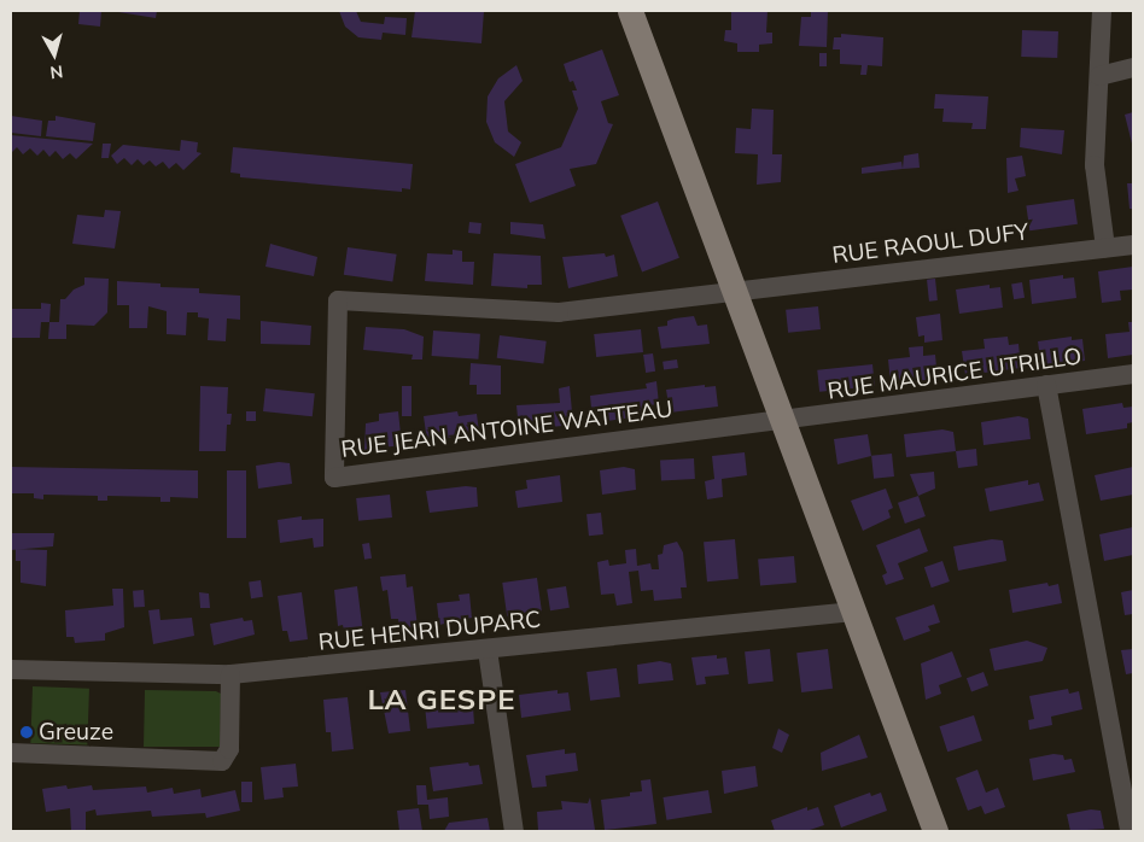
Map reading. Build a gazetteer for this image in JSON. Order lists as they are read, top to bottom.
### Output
{
  "streets": {
    "street": [
      "RUE RAOUL DUFY",
      "RUE MAURICE UTRILLO",
      "RUE JEAN ANTOINE WATTEAU",
      "RUE HENRI DUPARC"
    ]
  },
  "crossings": [
    ["RUE RAOUL DUFY", "RUE JEAN ANTOINE WATTEAU"],
    ["RUE MAURICE UTRILLO", "RUE JEAN ANTOINE WATTEAU"]
  ],
  "districts": ["LA GESPE"],
  "places": ["Greuze"],
  "north": "bottom"
}
